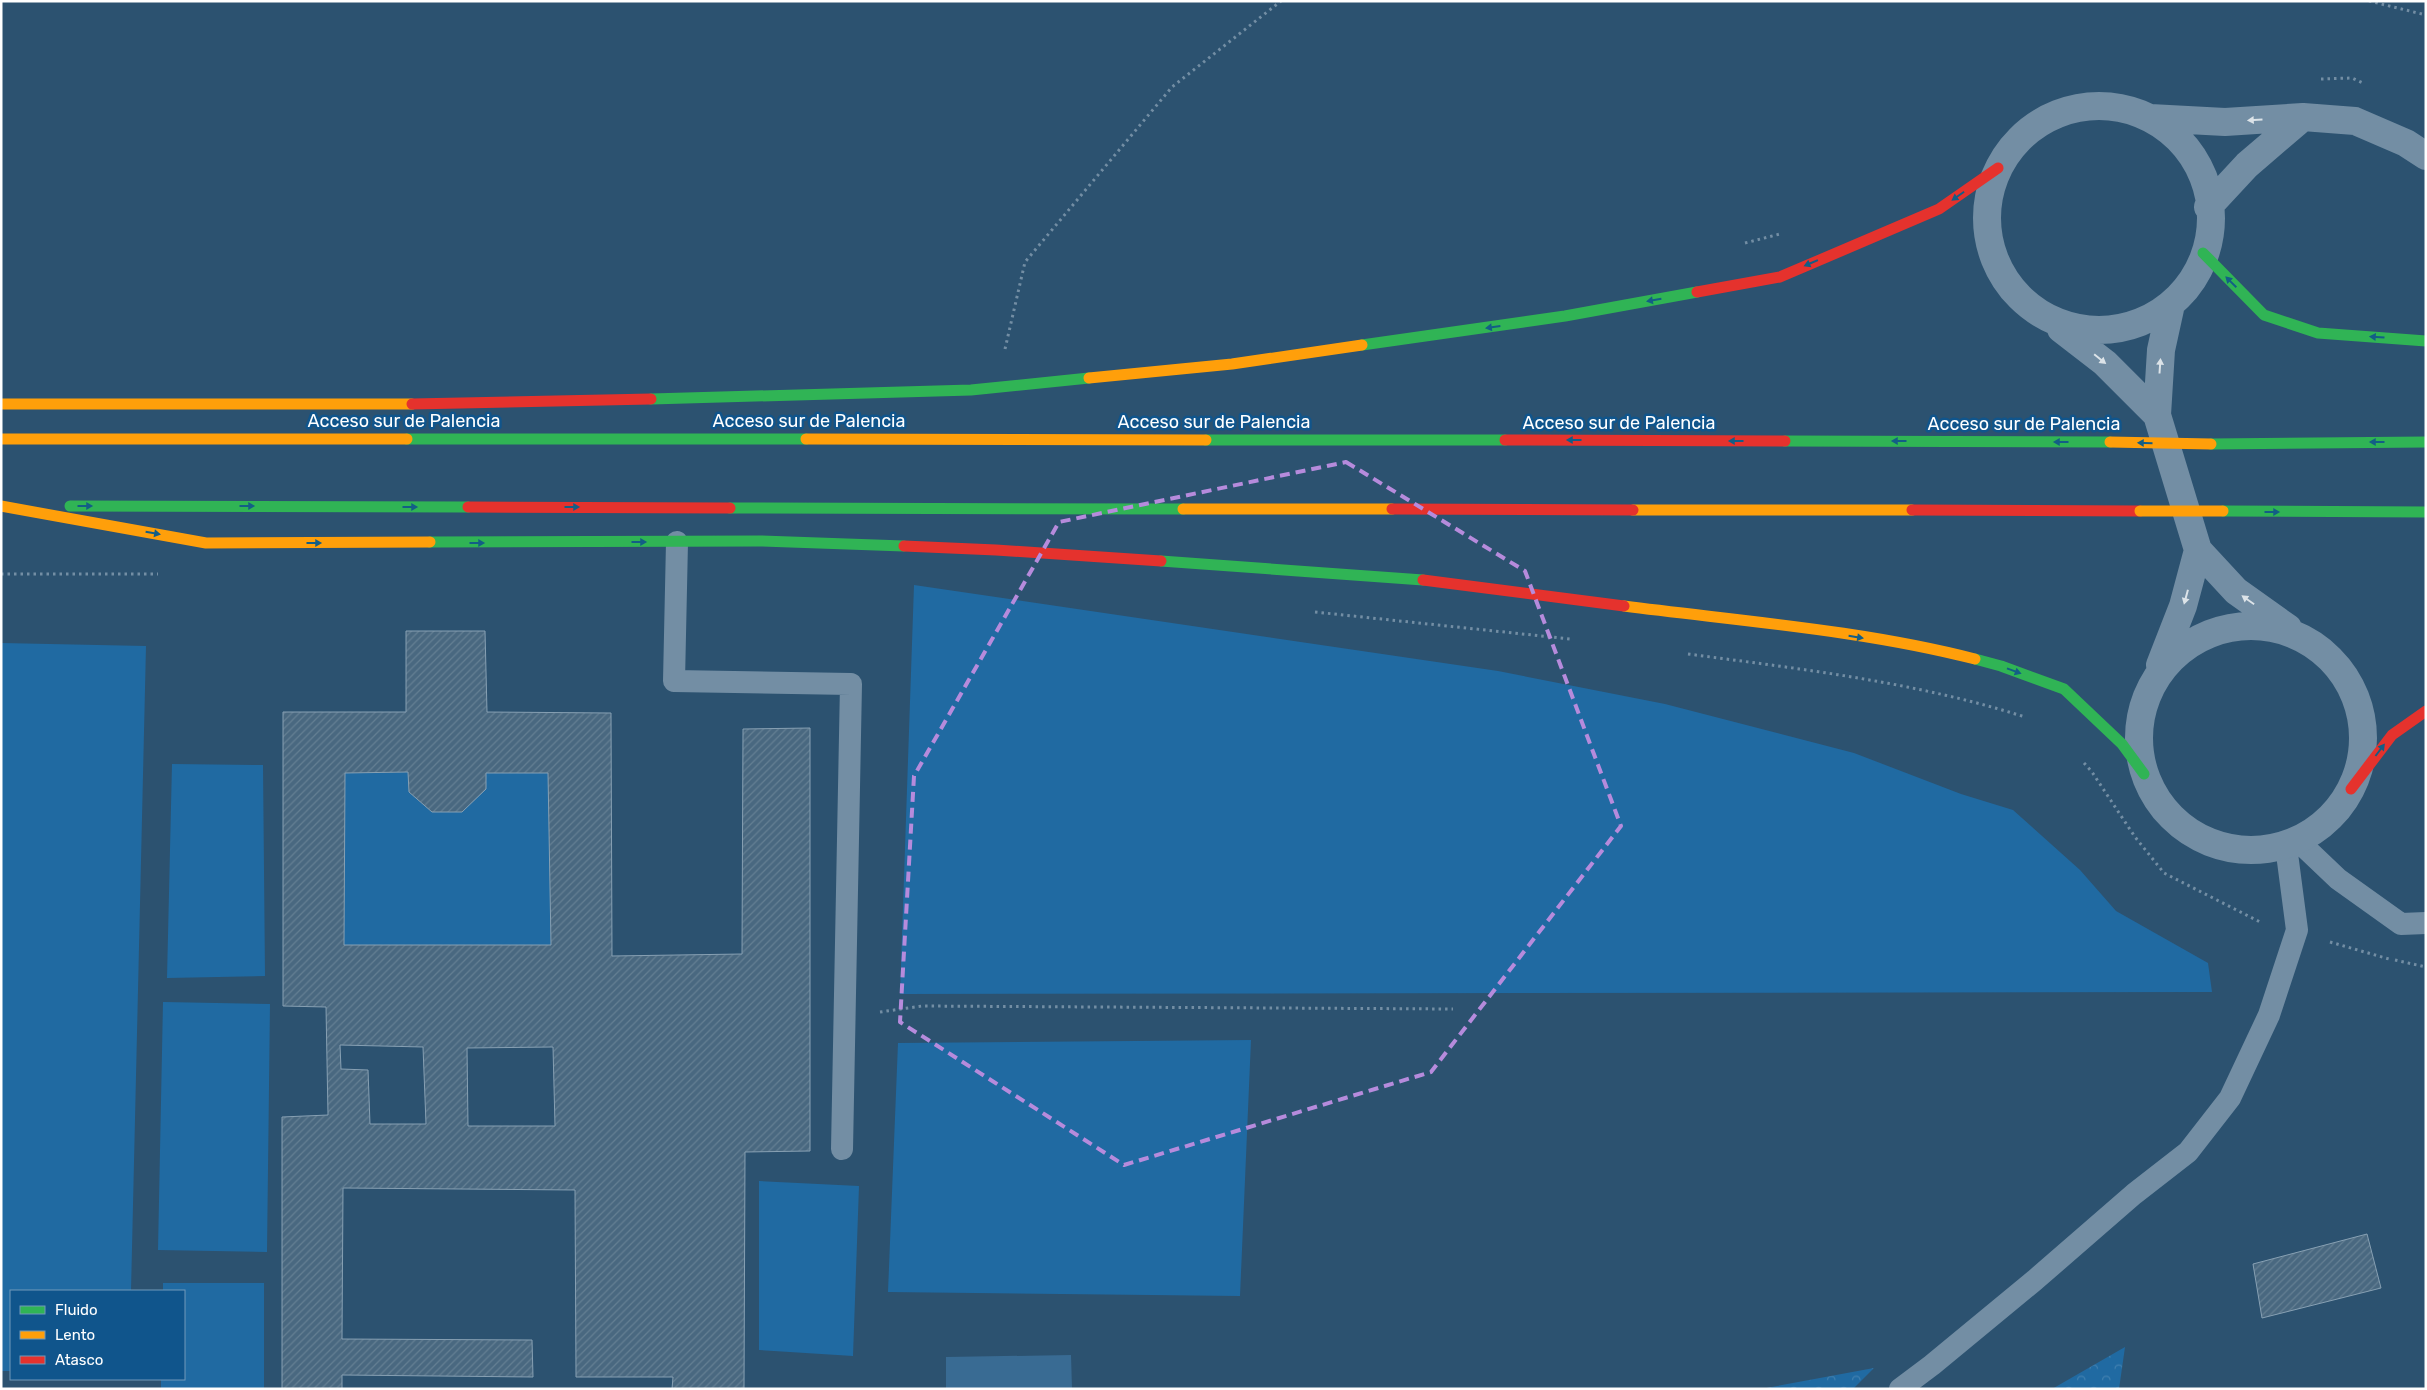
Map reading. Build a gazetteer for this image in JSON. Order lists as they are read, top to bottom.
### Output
{
  "streets": {
    "highway": ["Acceso sur de Palencia"]
  },
  "legend": ["Fluido", "Lento", "Atasco"]
}
